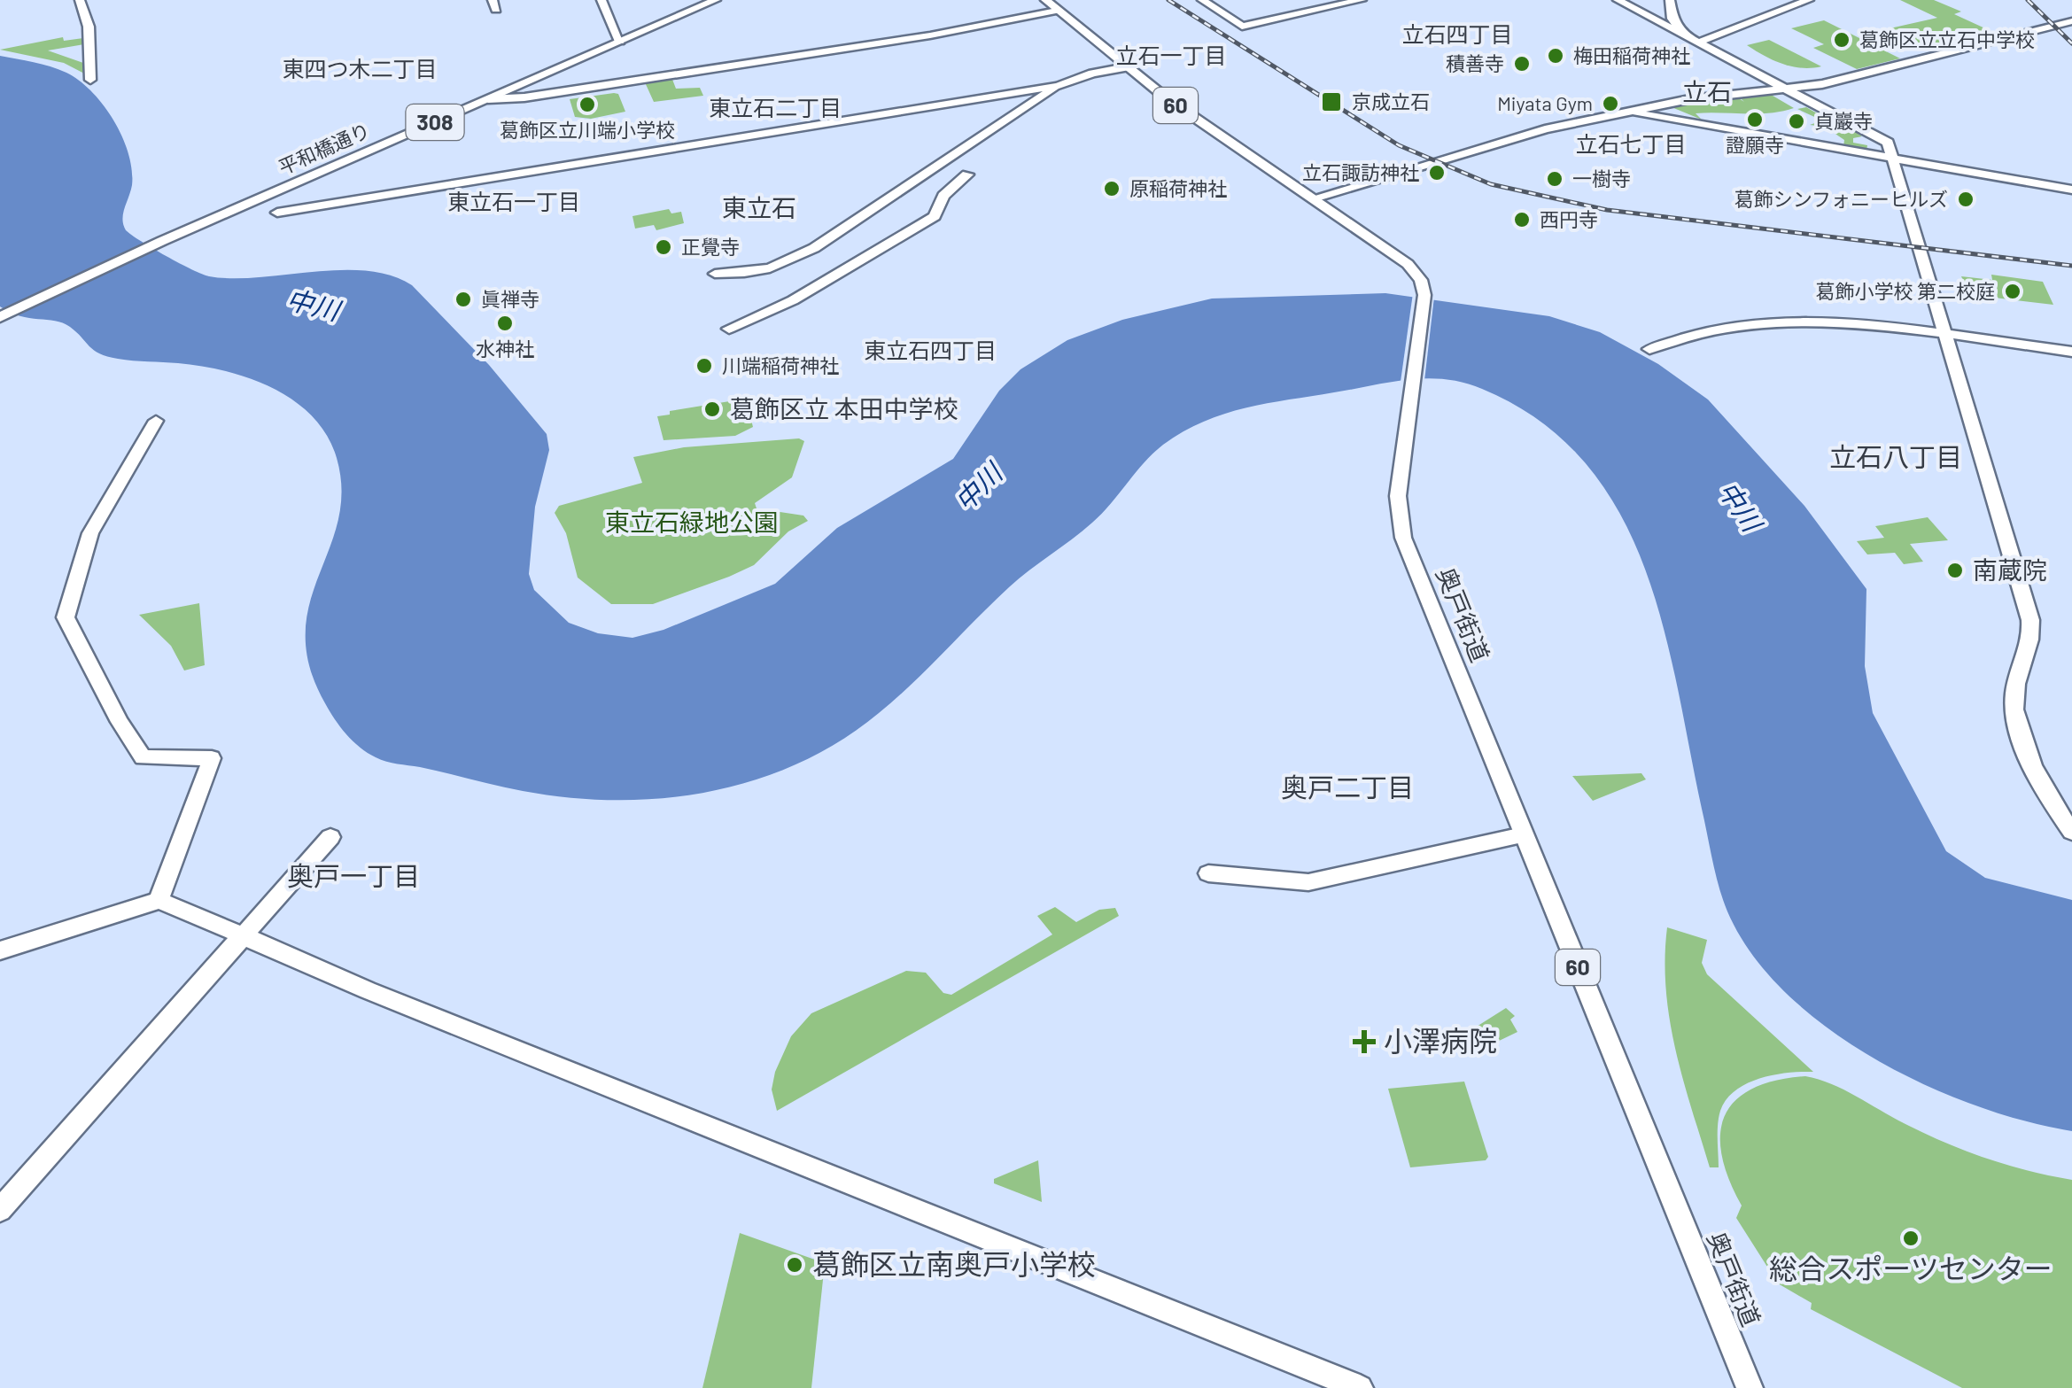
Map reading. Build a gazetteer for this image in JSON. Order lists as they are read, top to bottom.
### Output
{
  "streets": {
    "street": [
      "60",
      "308",
      "平和橋通り",
      "奥戸街道"
    ]
  },
  "districts": [
    "立石四丁目",
    "立石一丁目",
    "東四つ木二丁目",
    "立石",
    "東立石二丁目",
    "立石七丁目",
    "東立石一丁目",
    "東立石",
    "東立石四丁目",
    "立石八丁目",
    "奥戸二丁目",
    "奥戸一丁目"
  ],
  "water": ["中川"],
  "parks": ["東立石緑地公園"],
  "places": {
    "other": [
      "葛飾区立立石中学校",
      "梅田稲荷神社",
      "積善寺",
      "Miyata Gym",
      "葛飾区立川端小学校",
      "證願寺",
      "貞巖寺",
      "立石諏訪神社",
      "一樹寺",
      "原稲荷神社",
      "葛飾シンフォニーヒルズ",
      "西円寺",
      "正覺寺",
      "葛飾小学校 第二校庭",
      "眞禅寺",
      "水神社",
      "川端稲荷神社",
      "葛飾区立 本田中学校",
      "南蔵院",
      "総合スポーツセンター",
      "葛飾区立南奥戸小学校"
    ],
    "transit": ["京成立石"],
    "health": ["小澤病院"]
  }
}
